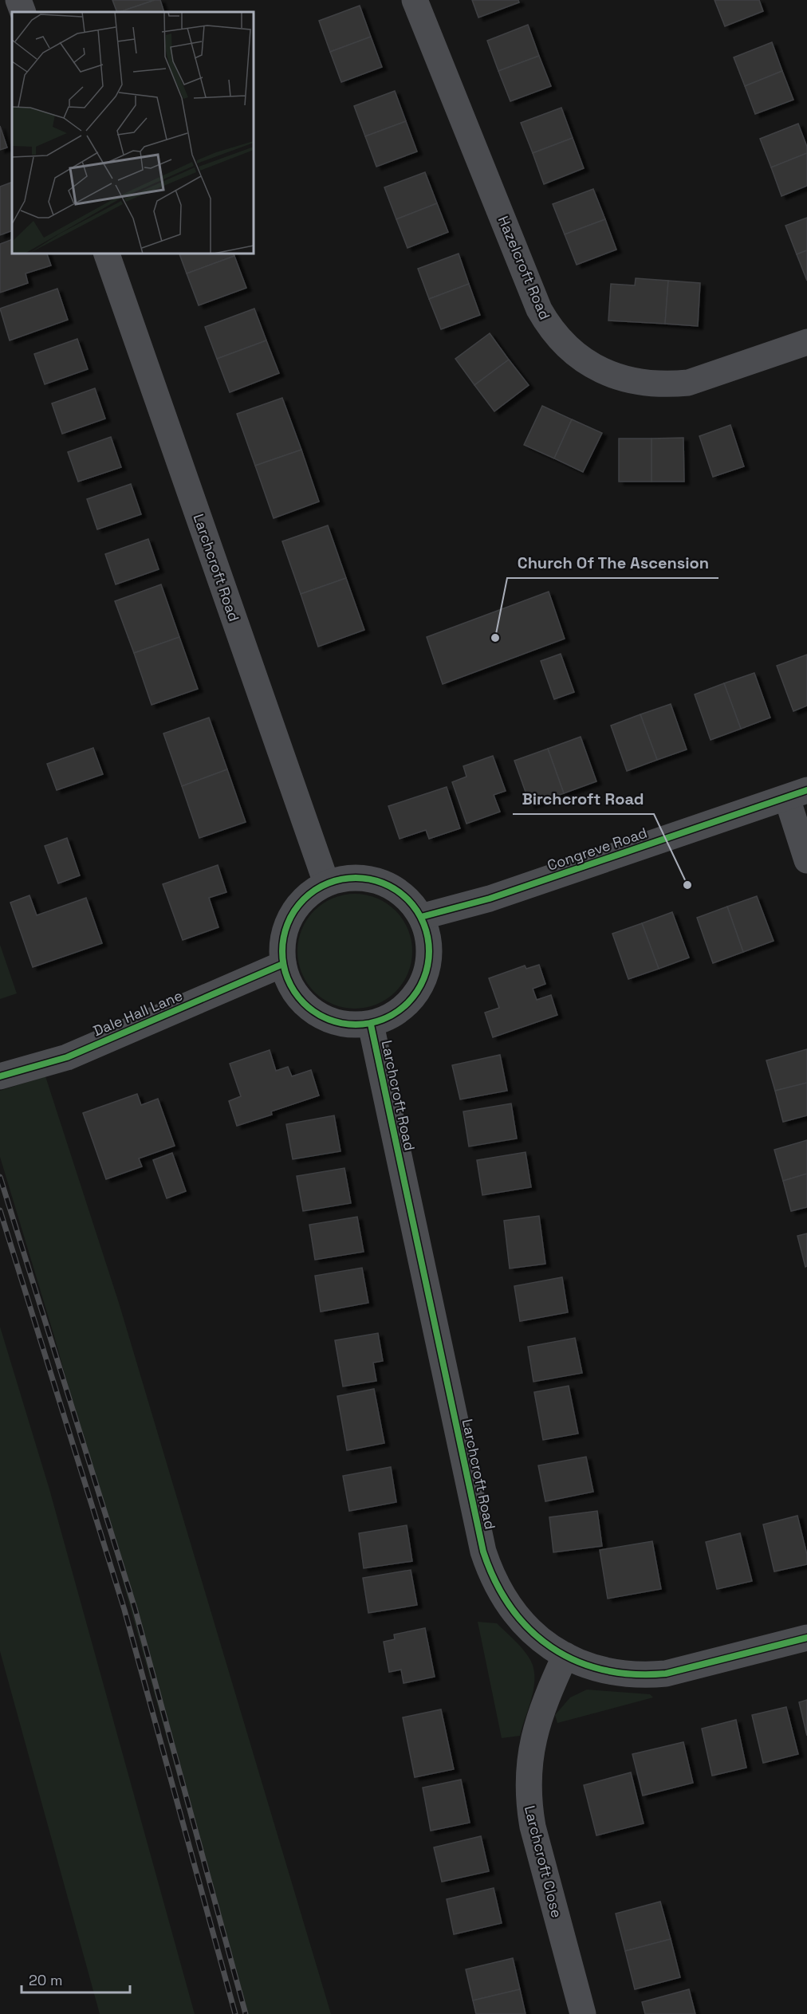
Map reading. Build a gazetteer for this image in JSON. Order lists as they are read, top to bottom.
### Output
{
  "streets": {
    "street": [
      "Hazelcroft Road",
      "Larchcroft Road",
      "Congreve Road",
      "Dale Hall Lane",
      "Larchcroft Close"
    ]
  },
  "crossings": [
    ["Larchcroft Road", "Congreve Road"],
    ["Larchcroft Road", "Dale Hall Lane"],
    ["Larchcroft Road", "Larchcroft Close"],
    ["Congreve Road", "Dale Hall Lane"]
  ],
  "places": ["Church Of The Ascension", "Birchcroft Road"],
  "scale_bar": "20 m"
}
